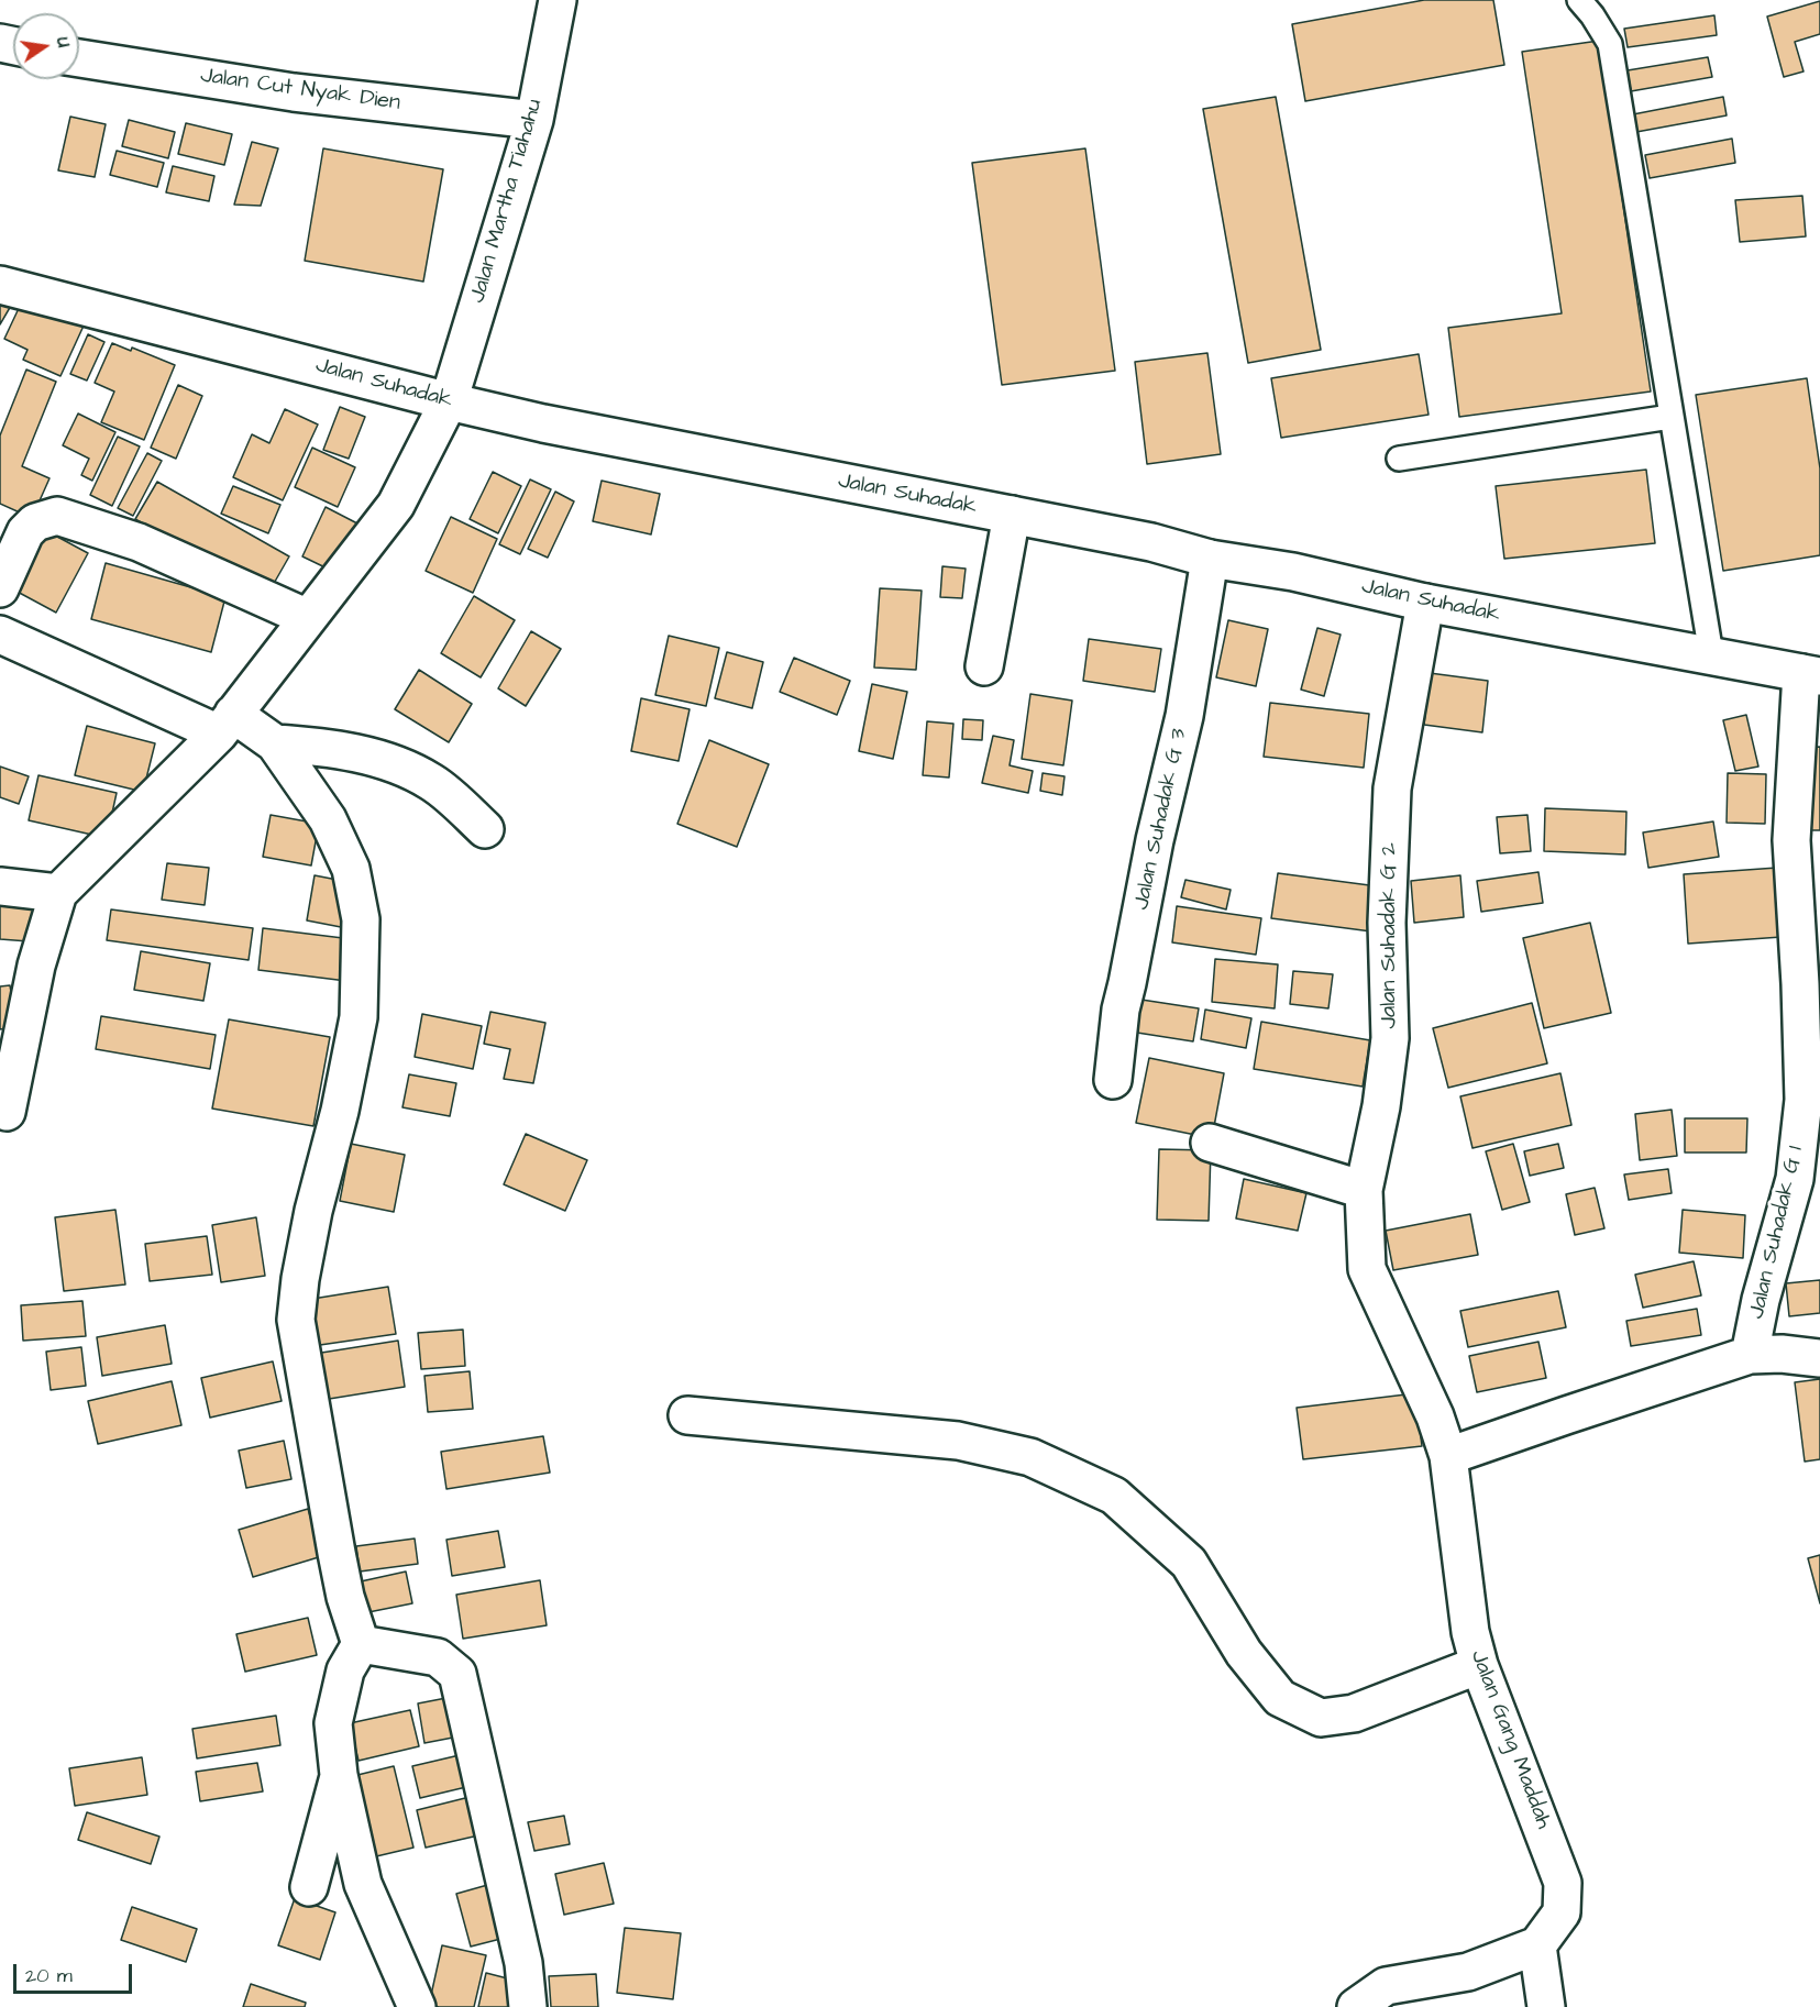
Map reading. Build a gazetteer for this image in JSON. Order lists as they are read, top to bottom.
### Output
{
  "streets": {
    "street": [
      "Jalan Cut Nyak Dien",
      "Jalan Martha Tiahahu",
      "Jalan Suhadak",
      "Jalan Suhadak G 3",
      "Jalan Suhadak G 2",
      "Jalan Suhadak G 1",
      "Jalan Gang Maddah"
    ]
  },
  "crossings": [
    ["Jalan Cut Nyak Dien", "Jalan Martha Tiahahu"],
    ["Jalan Martha Tiahahu", "Jalan Suhadak"],
    ["Jalan Suhadak", "Jalan Suhadak G 3"],
    ["Jalan Suhadak", "Jalan Suhadak G 2"],
    ["Jalan Suhadak", "Jalan Suhadak G 1"],
    ["Jalan Suhadak G 2", "Jalan Gang Maddah"]
  ],
  "scale_bar": "20 m",
  "north": "right"
}
